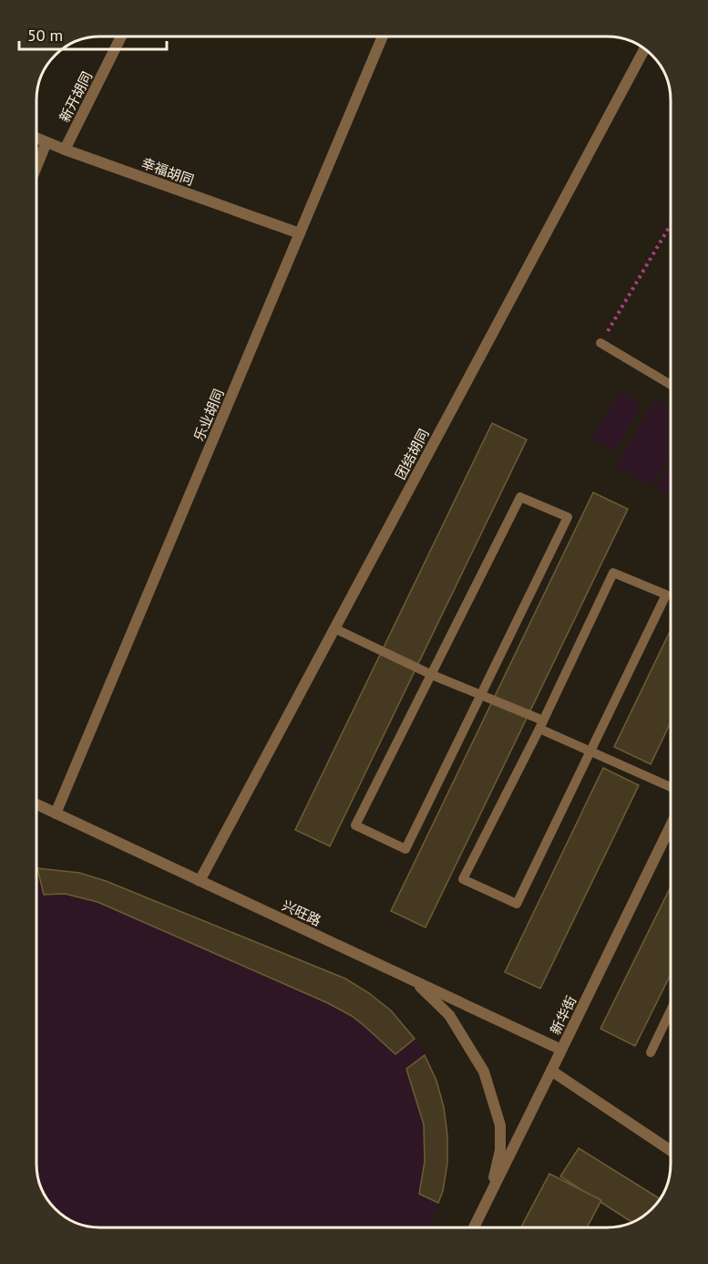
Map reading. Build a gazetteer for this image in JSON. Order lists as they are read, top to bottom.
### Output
{
  "streets": {
    "street": [
      "新开胡同",
      "幸福胡同",
      "乐业胡同",
      "团结胡同",
      "兴旺路",
      "新华街"
    ]
  },
  "crossings": [
    ["新开胡同", "幸福胡同"],
    ["幸福胡同", "乐业胡同"],
    ["乐业胡同", "兴旺路"],
    ["团结胡同", "兴旺路"],
    ["兴旺路", "新华街"]
  ],
  "scale_bar": "50 m"
}
